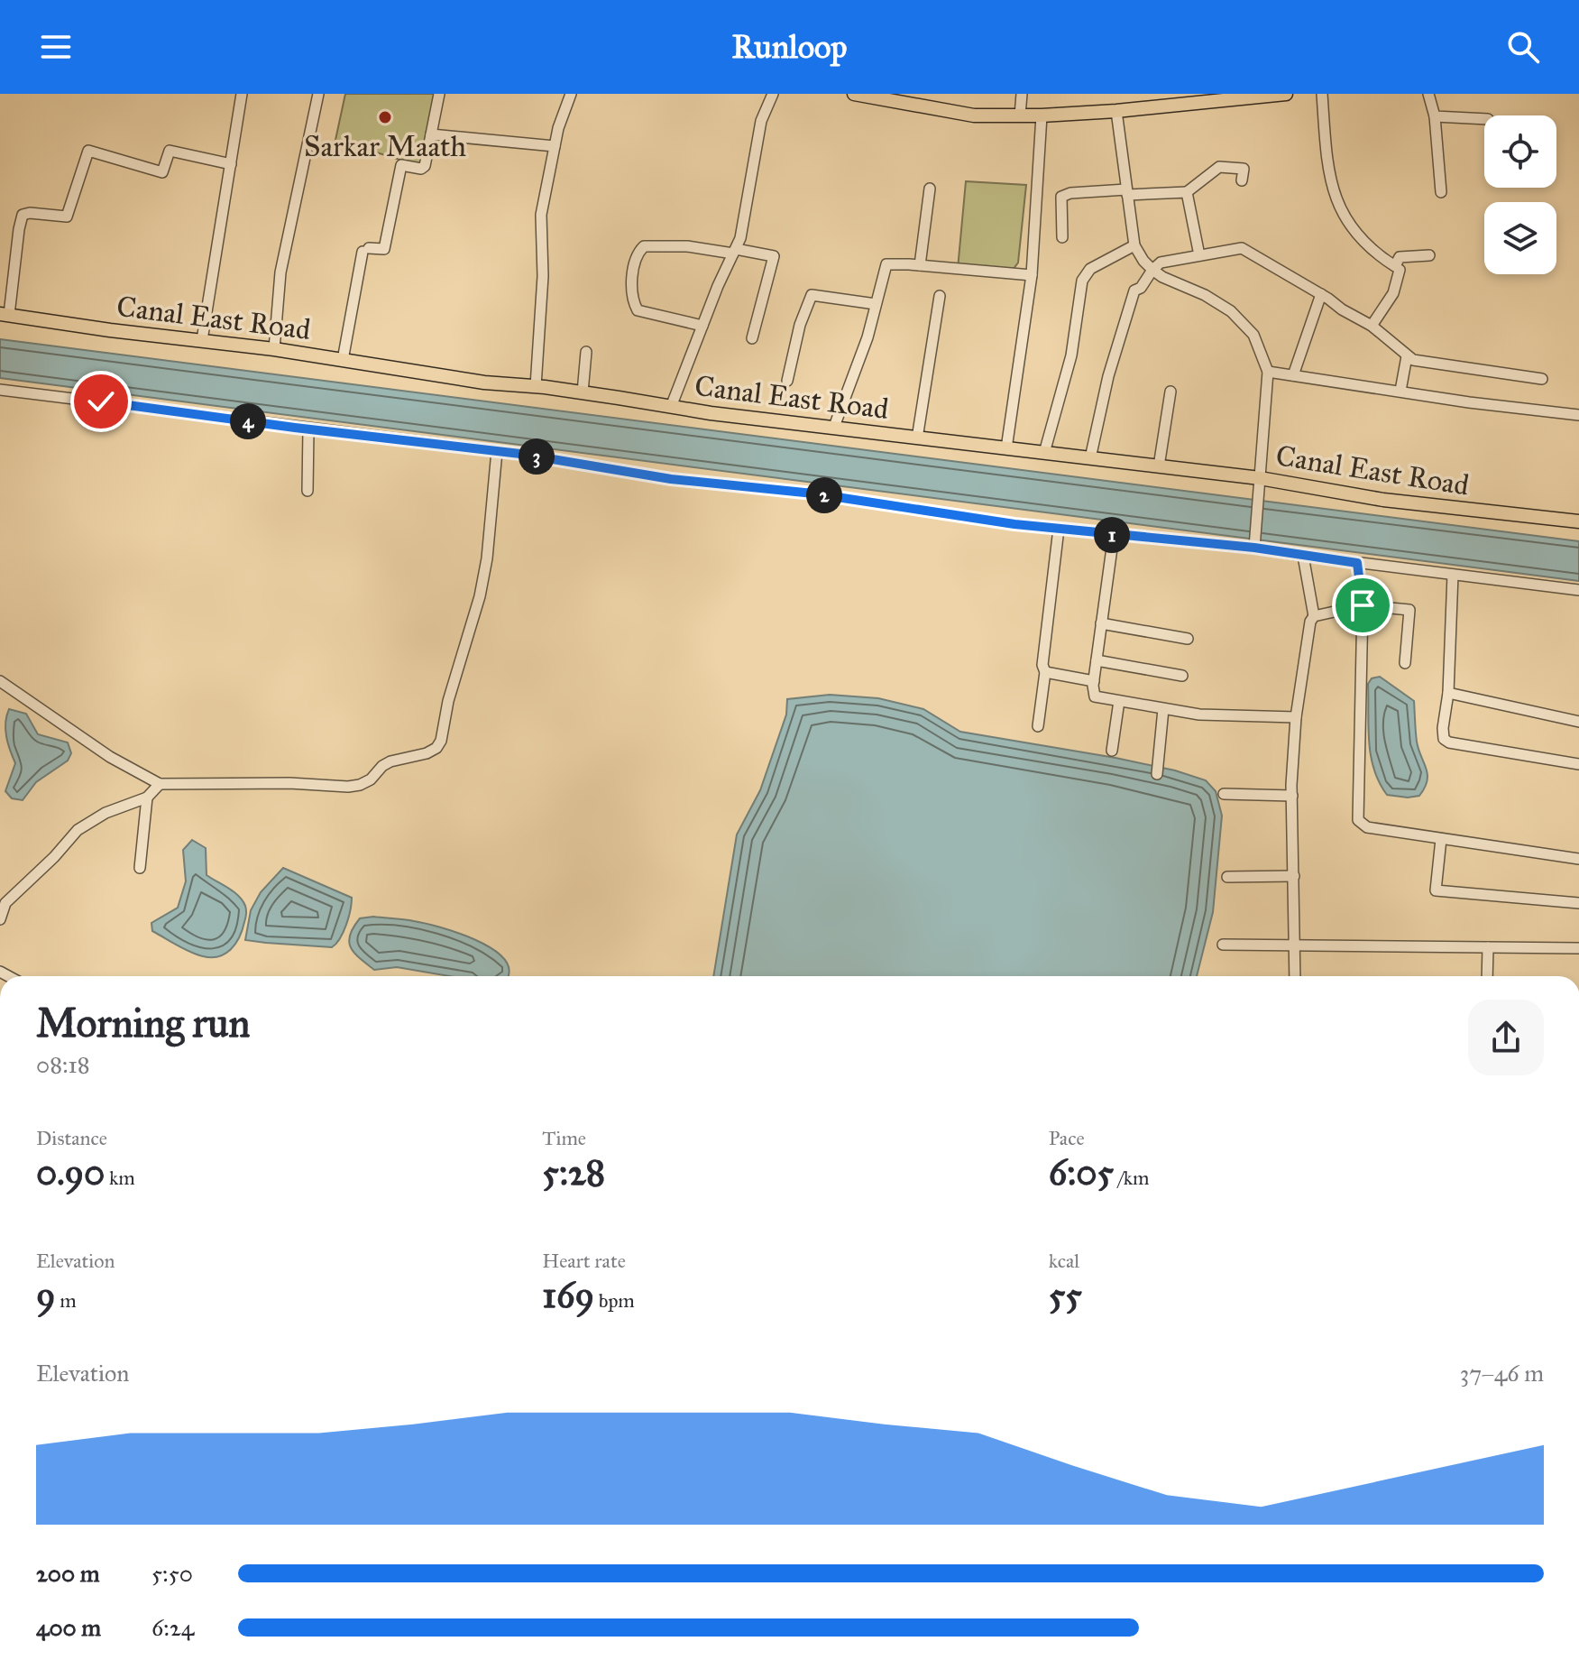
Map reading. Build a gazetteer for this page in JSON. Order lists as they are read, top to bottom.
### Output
{
  "streets": {
    "main road": ["Canal East Road"]
  },
  "places": ["Sarkar Maath"],
  "page": {
    "header": "Runloop",
    "pins": [
      "4",
      "3",
      "2",
      "1"
    ],
    "heading": ["Morning run", "08:18"],
    "stats": [
      ["Distance", "0.90 km"],
      ["Time", "5:28"],
      ["Pace", "6:05 /km"],
      ["Elevation", "9 m"],
      ["Heart rate", "169 bpm"],
      ["kcal", "55"]
    ],
    "chart": ["Elevation", "37–46 m"],
    "list": [
      {
        "name": "200 m",
        "note": "5:50"
      },
      {
        "name": "400 m",
        "note": "6:24"
      }
    ]
  }
}
